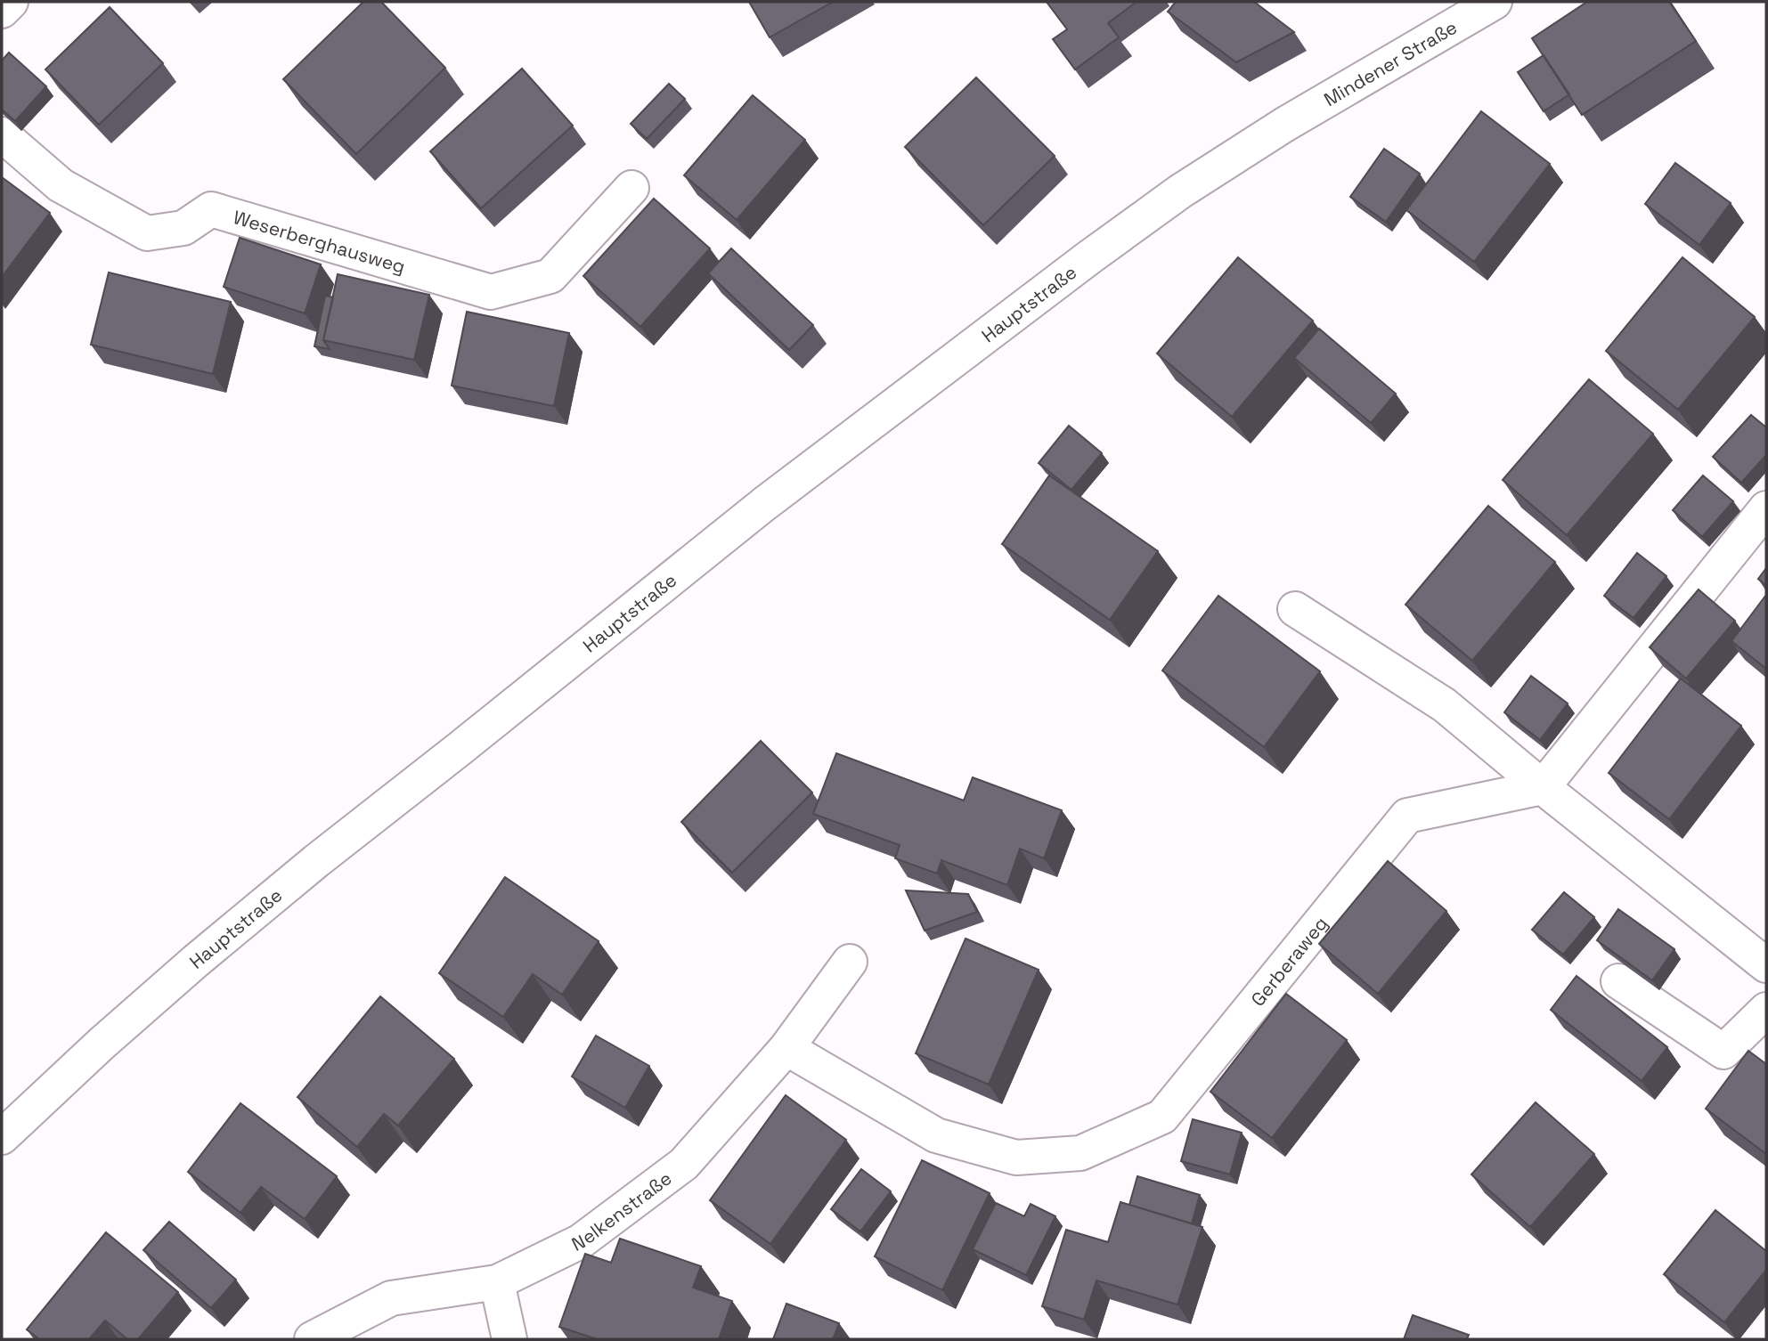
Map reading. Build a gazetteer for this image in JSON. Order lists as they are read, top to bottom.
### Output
{
  "streets": {
    "street": [
      "Mindener Straße",
      "Weserberghausweg",
      "Hauptstraße",
      "Gerberaweg",
      "Nelkenstraße"
    ]
  },
  "crossings": [
    ["Mindener Straße", "Hauptstraße"],
    ["Gerberaweg", "Nelkenstraße"]
  ]
}
